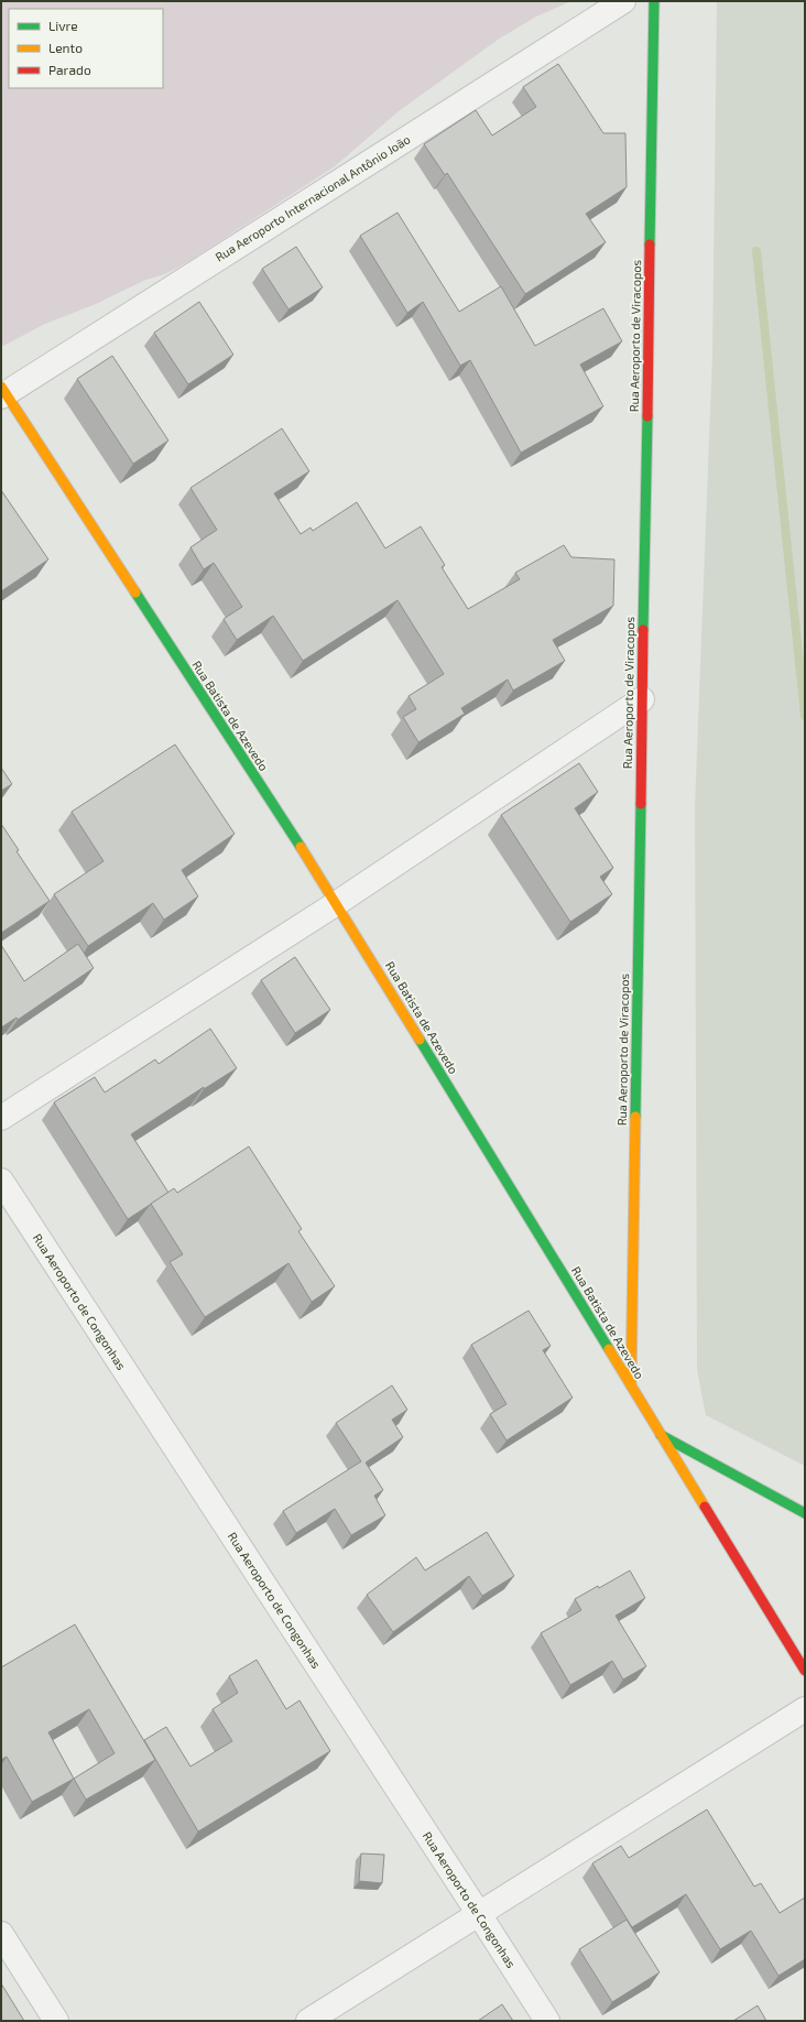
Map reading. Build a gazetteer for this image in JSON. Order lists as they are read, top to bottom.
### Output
{
  "streets": {
    "street": [
      "Rua Aeroporto Internacional Antônio João",
      "Rua Aeroporto de Viracopos",
      "Rua Batista de Azevedo",
      "Rua Aeroporto de Congonhas"
    ]
  },
  "crossings": [
    ["Rua Aeroporto Internacional Antônio João", "Rua Batista de Azevedo"],
    ["Rua Aeroporto de Viracopos", "Rua Batista de Azevedo"]
  ],
  "legend": ["Livre", "Lento", "Parado"]
}
